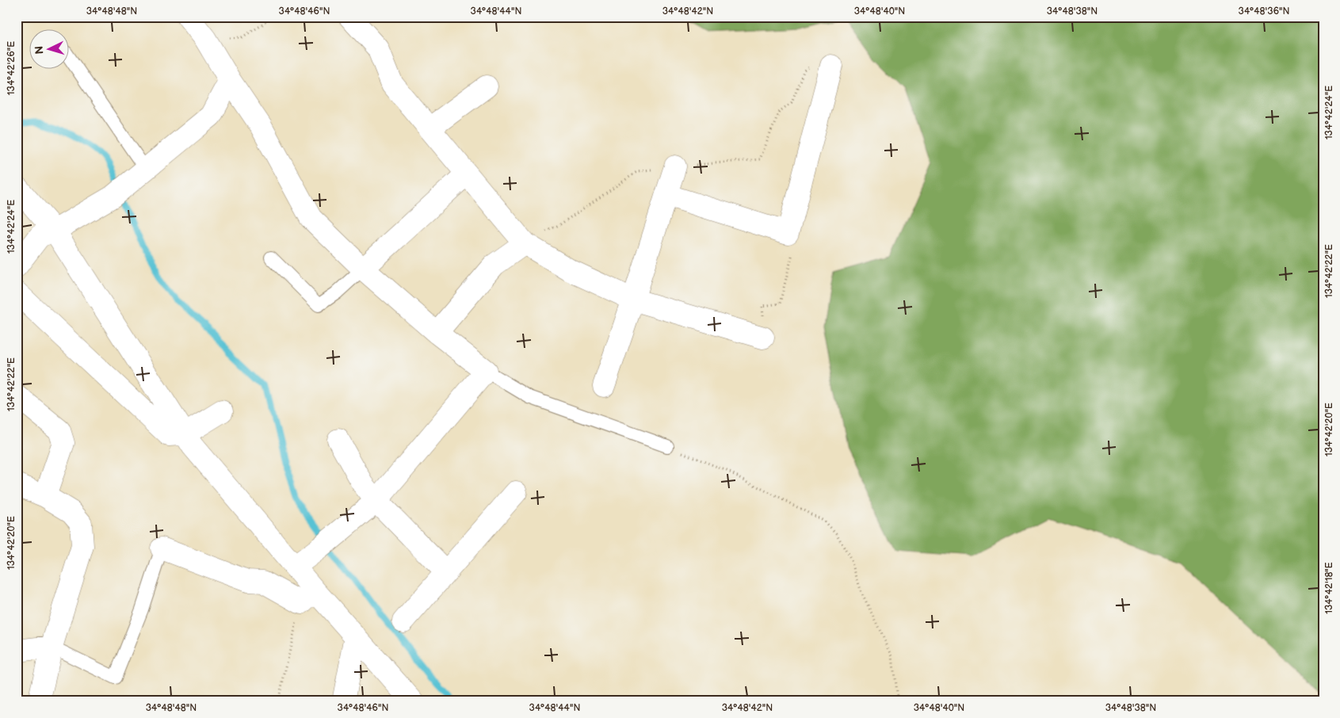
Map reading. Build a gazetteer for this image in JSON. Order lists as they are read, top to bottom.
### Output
{
  "north": "left",
  "coordinates": [
    "34°48'48\"N",
    "34°48'46\"N",
    "34°48'44\"N",
    "34°48'42\"N",
    "34°48'40\"N",
    "34°48'38\"N",
    "34°48'36\"N",
    "134°42'26\"E",
    "134°42'24\"E",
    "134°42'22\"E",
    "134°42'20\"E",
    "134°42'18\"E"
  ]
}
